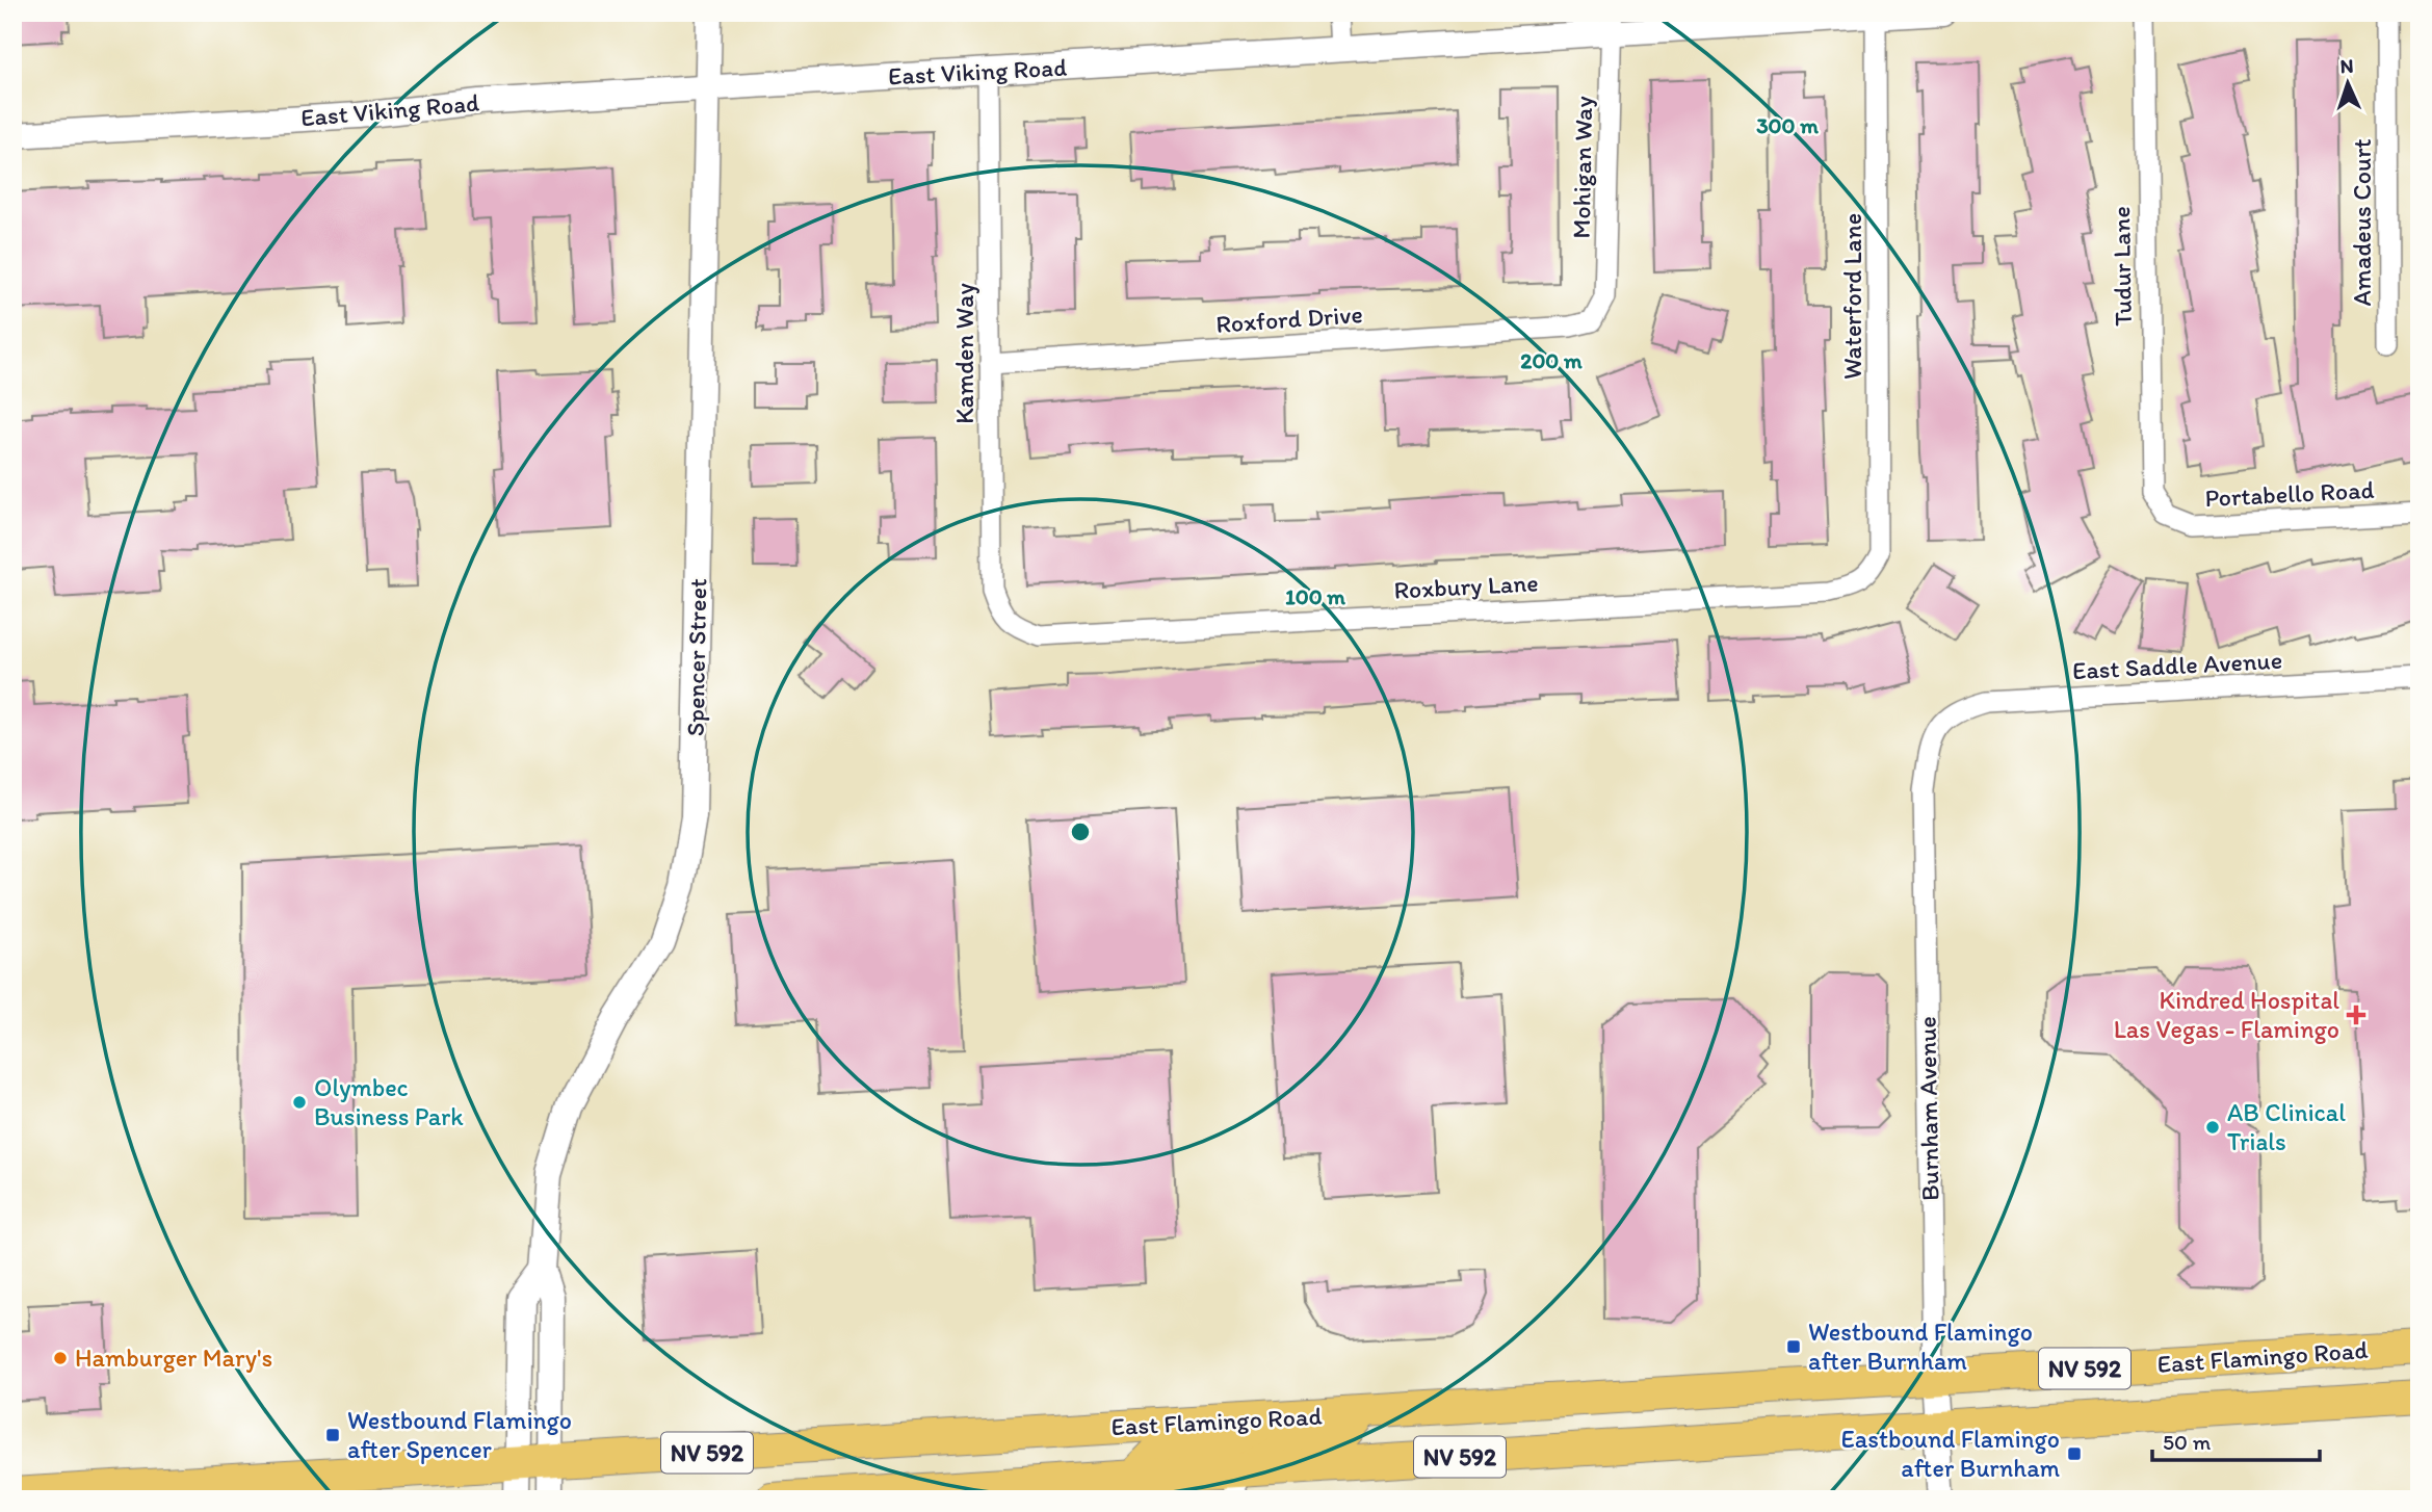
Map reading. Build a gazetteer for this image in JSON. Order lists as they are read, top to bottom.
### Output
{
  "streets": {
    "main road": ["East Flamingo Road", "NV 592"],
    "street": [
      "East Viking Road",
      "Mohigan Way",
      "Amadeus Court",
      "Tudur Lane",
      "Waterford Lane",
      "Roxford Drive",
      "Kamden Way",
      "Portabello Road",
      "Roxbury Lane",
      "Spencer Street",
      "East Saddle Avenue",
      "Burnham Avenue"
    ]
  },
  "crossings": [
    ["East Viking Road", "Mohigan Way"],
    ["East Viking Road", "Waterford Lane"],
    ["East Viking Road", "Kamden Way"],
    ["East Viking Road", "Spencer Street"],
    ["Mohigan Way", "Roxford Drive"],
    ["Tudur Lane", "Portabello Road"],
    ["Waterford Lane", "Roxbury Lane"],
    ["Roxford Drive", "Kamden Way"],
    ["Kamden Way", "Roxbury Lane"],
    ["Spencer Street", "East Flamingo Road"],
    ["East Saddle Avenue", "Burnham Avenue"],
    ["Burnham Avenue", "East Flamingo Road"]
  ],
  "places": {
    "health": ["Kindred Hospital Las Vegas - Flamingo"],
    "other": ["Olymbec Business Park", "AB Clinical Trials", "Hamburger Mary's"],
    "transit": ["Westbound Flamingo after Burnham", "Westbound Flamingo after Spencer", "Eastbound Flamingo after Burnham"]
  },
  "scale_bar": "50 m",
  "north": "top",
  "rings": ["300 m", "200 m", "100 m"]
}
